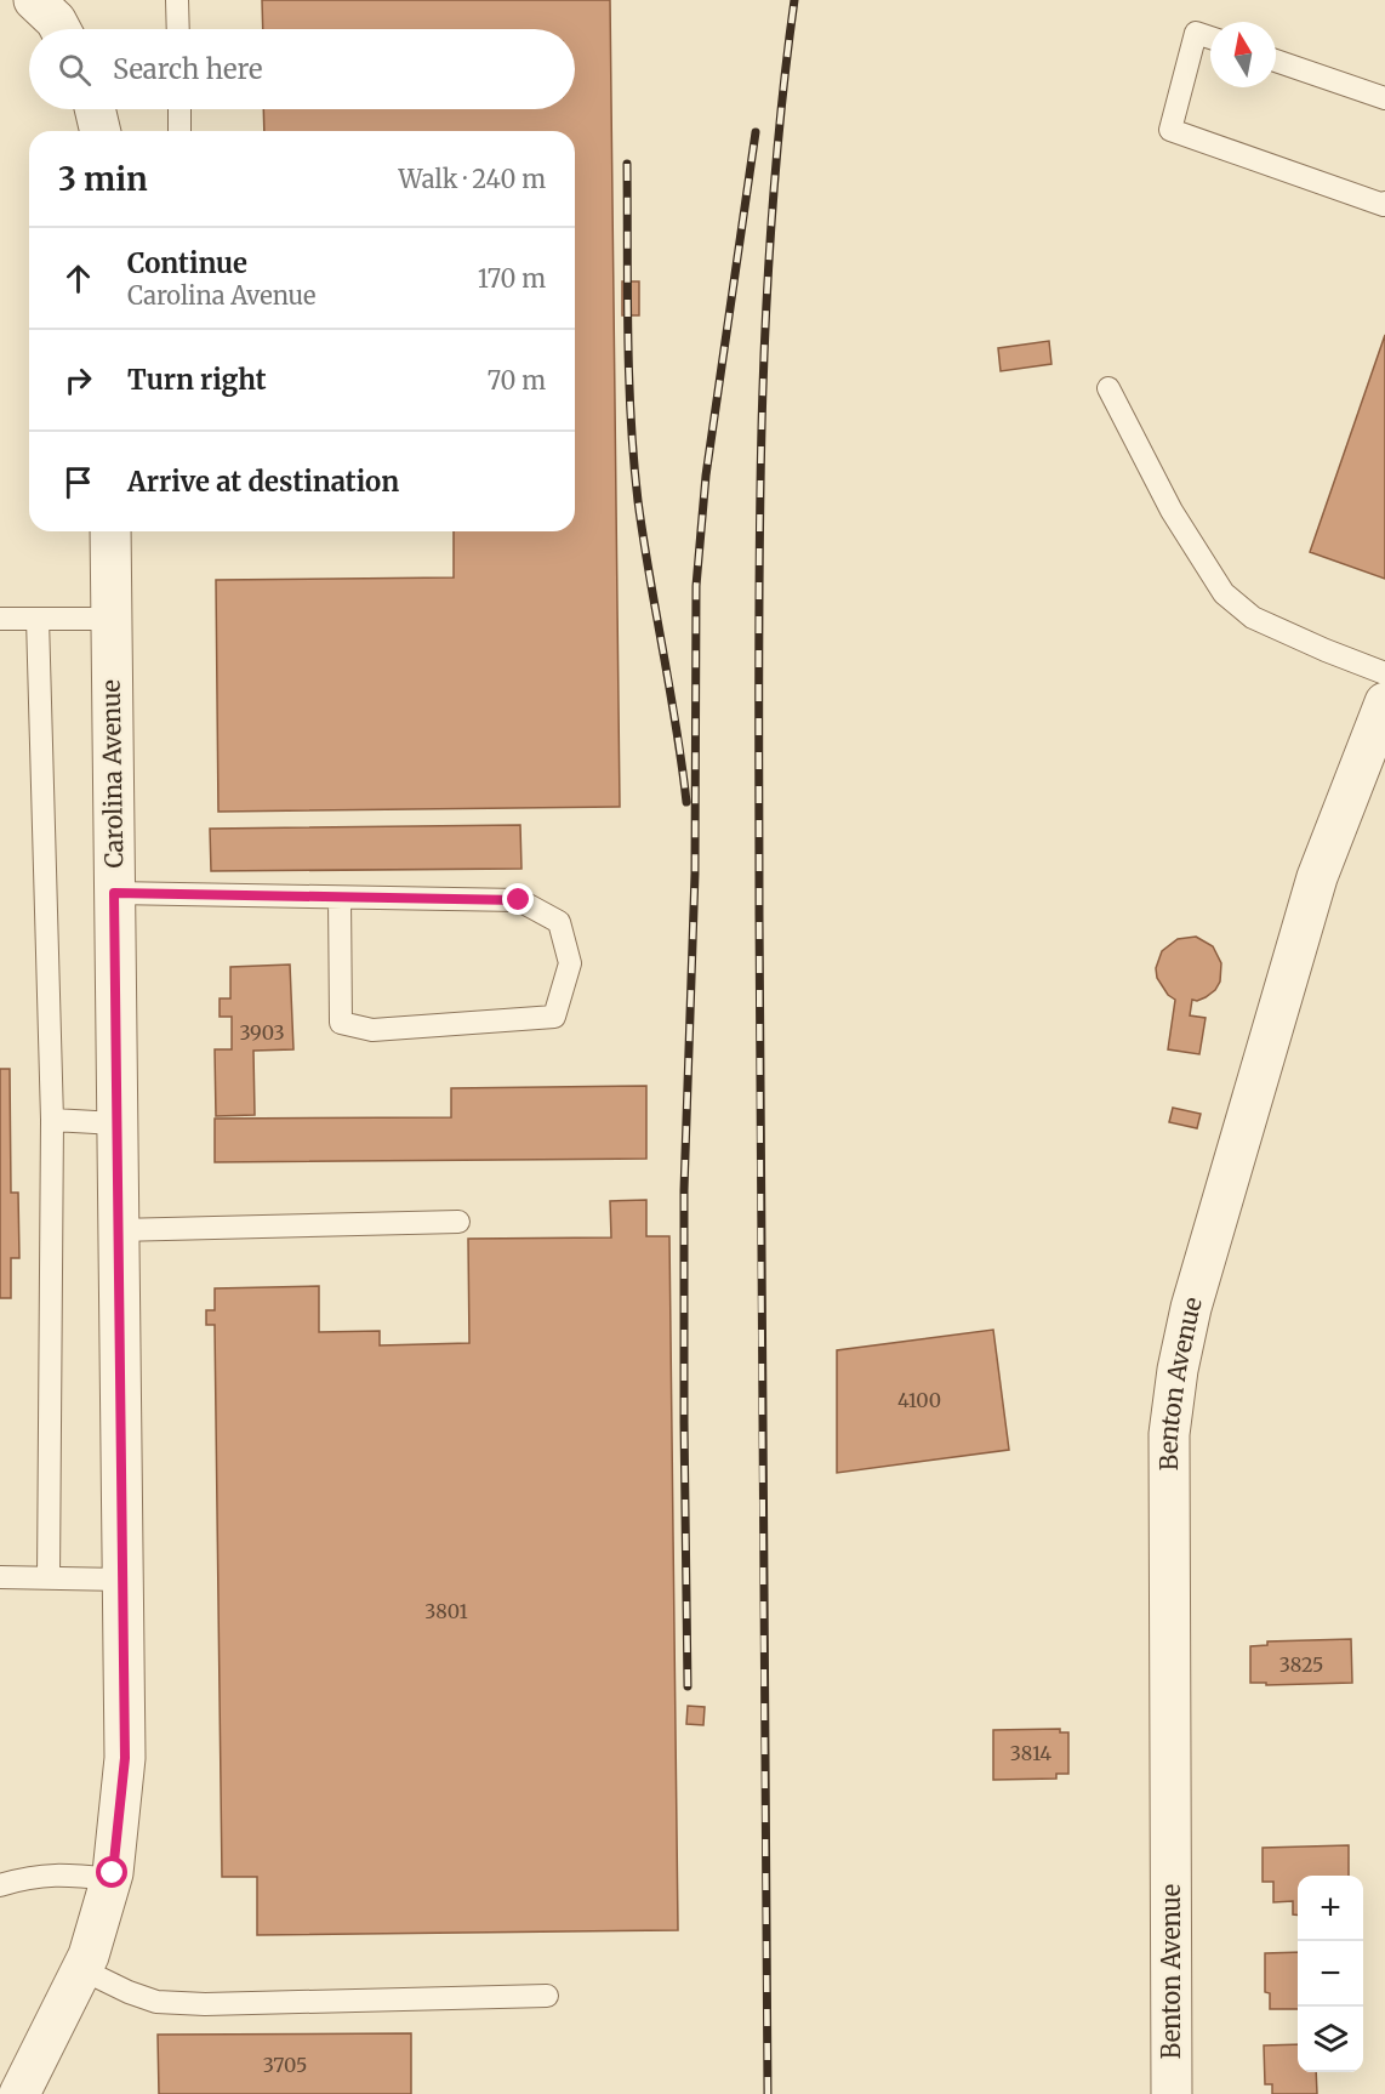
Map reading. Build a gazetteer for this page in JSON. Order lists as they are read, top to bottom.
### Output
{
  "streets": {
    "street": ["Carolina Avenue", "Benton Avenue"]
  },
  "house_numbers": [
    "3903",
    "4100",
    "3801",
    "3825",
    "3814",
    "3705"
  ],
  "north": "top",
  "page": {
    "search": "Search here",
    "heading": ["3 min", "Walk · 240 m"],
    "list": [
      ["Continue", "Carolina Avenue", "170 m"],
      ["Turn right", "70 m"],
      "Arrive at destination"
    ],
    "map_buttons": ["+", "−"]
  }
}
